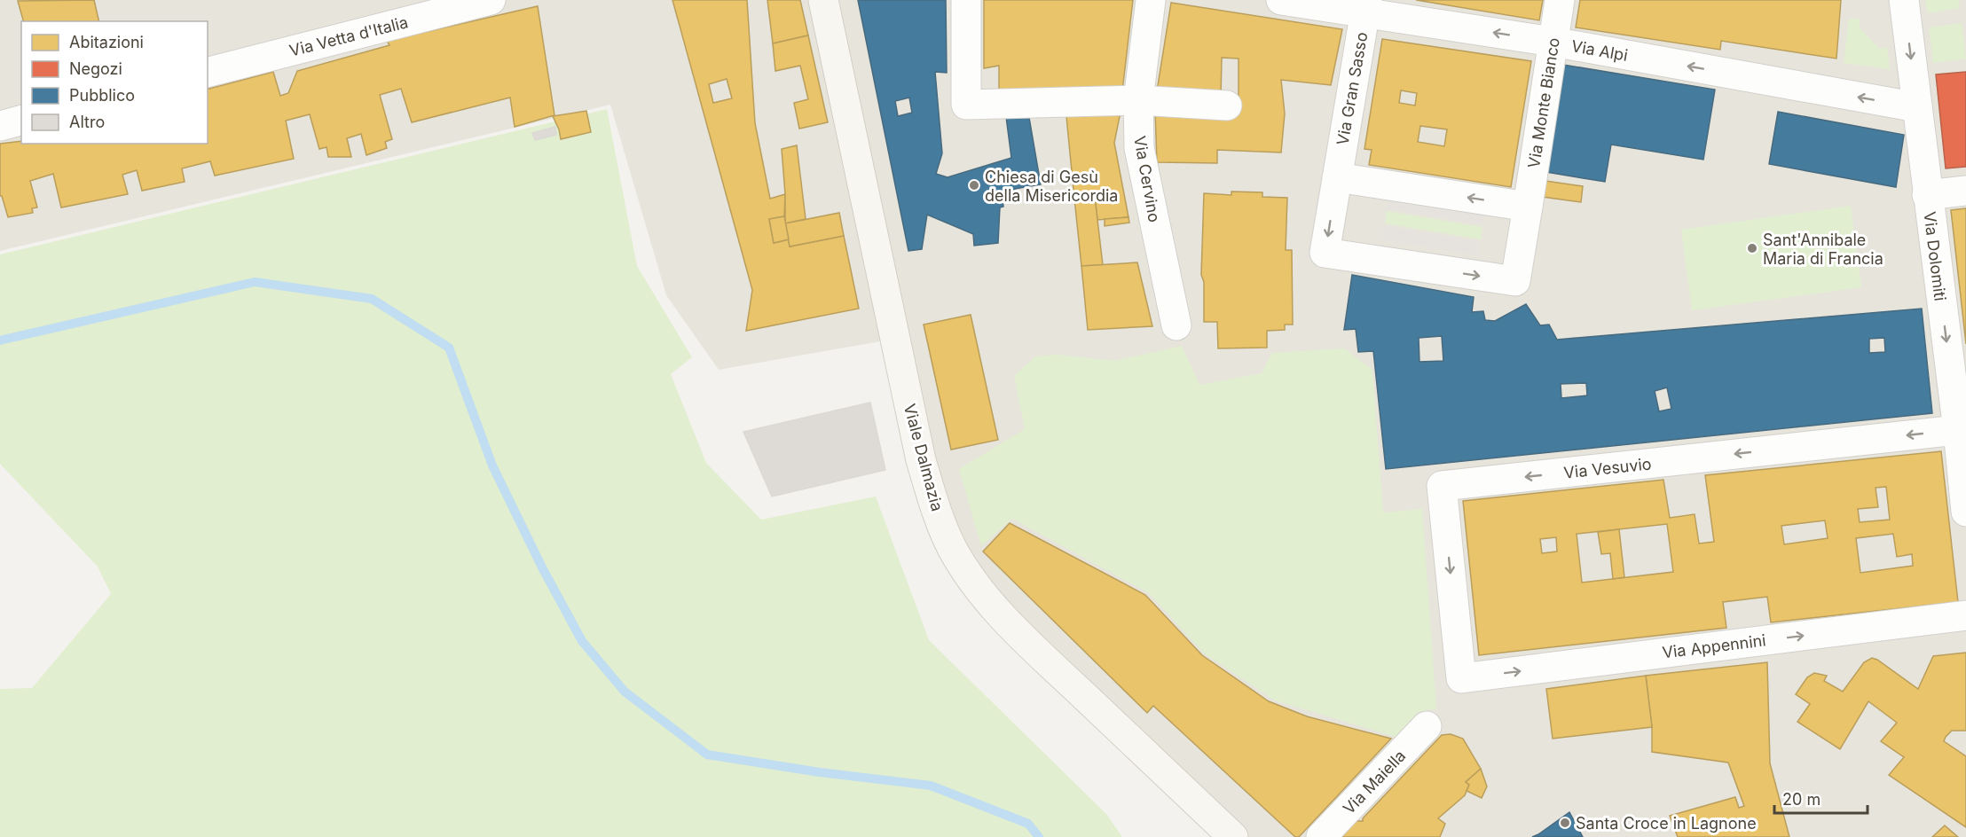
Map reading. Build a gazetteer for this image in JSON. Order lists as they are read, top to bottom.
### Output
{
  "streets": {
    "main road": ["Viale Dalmazia"],
    "street": [
      "Via Vetta d'Italia",
      "Via Alpi",
      "Via Gran Sasso",
      "Via Monte Bianco",
      "Via Cervino",
      "Via Dolomiti",
      "Via Vesuvio",
      "Via Appennini",
      "Via Maiella"
    ]
  },
  "crossings": [
    ["Via Alpi", "Via Gran Sasso"],
    ["Via Alpi", "Via Monte Bianco"],
    ["Via Alpi", "Via Dolomiti"],
    ["Via Gran Sasso", "Via Monte Bianco"],
    ["Via Dolomiti", "Via Vesuvio"],
    ["Via Vesuvio", "Via Appennini"]
  ],
  "one_way": ["Via Dolomiti", "Via Appennini"],
  "places": ["Chiesa di Gesù della Misericordia", "Sant'Annibale Maria di Francia", "Santa Croce in Lagnone"],
  "legend": [
    "Abitazioni",
    "Negozi",
    "Pubblico",
    "Altro"
  ],
  "scale_bar": "20 m"
}
